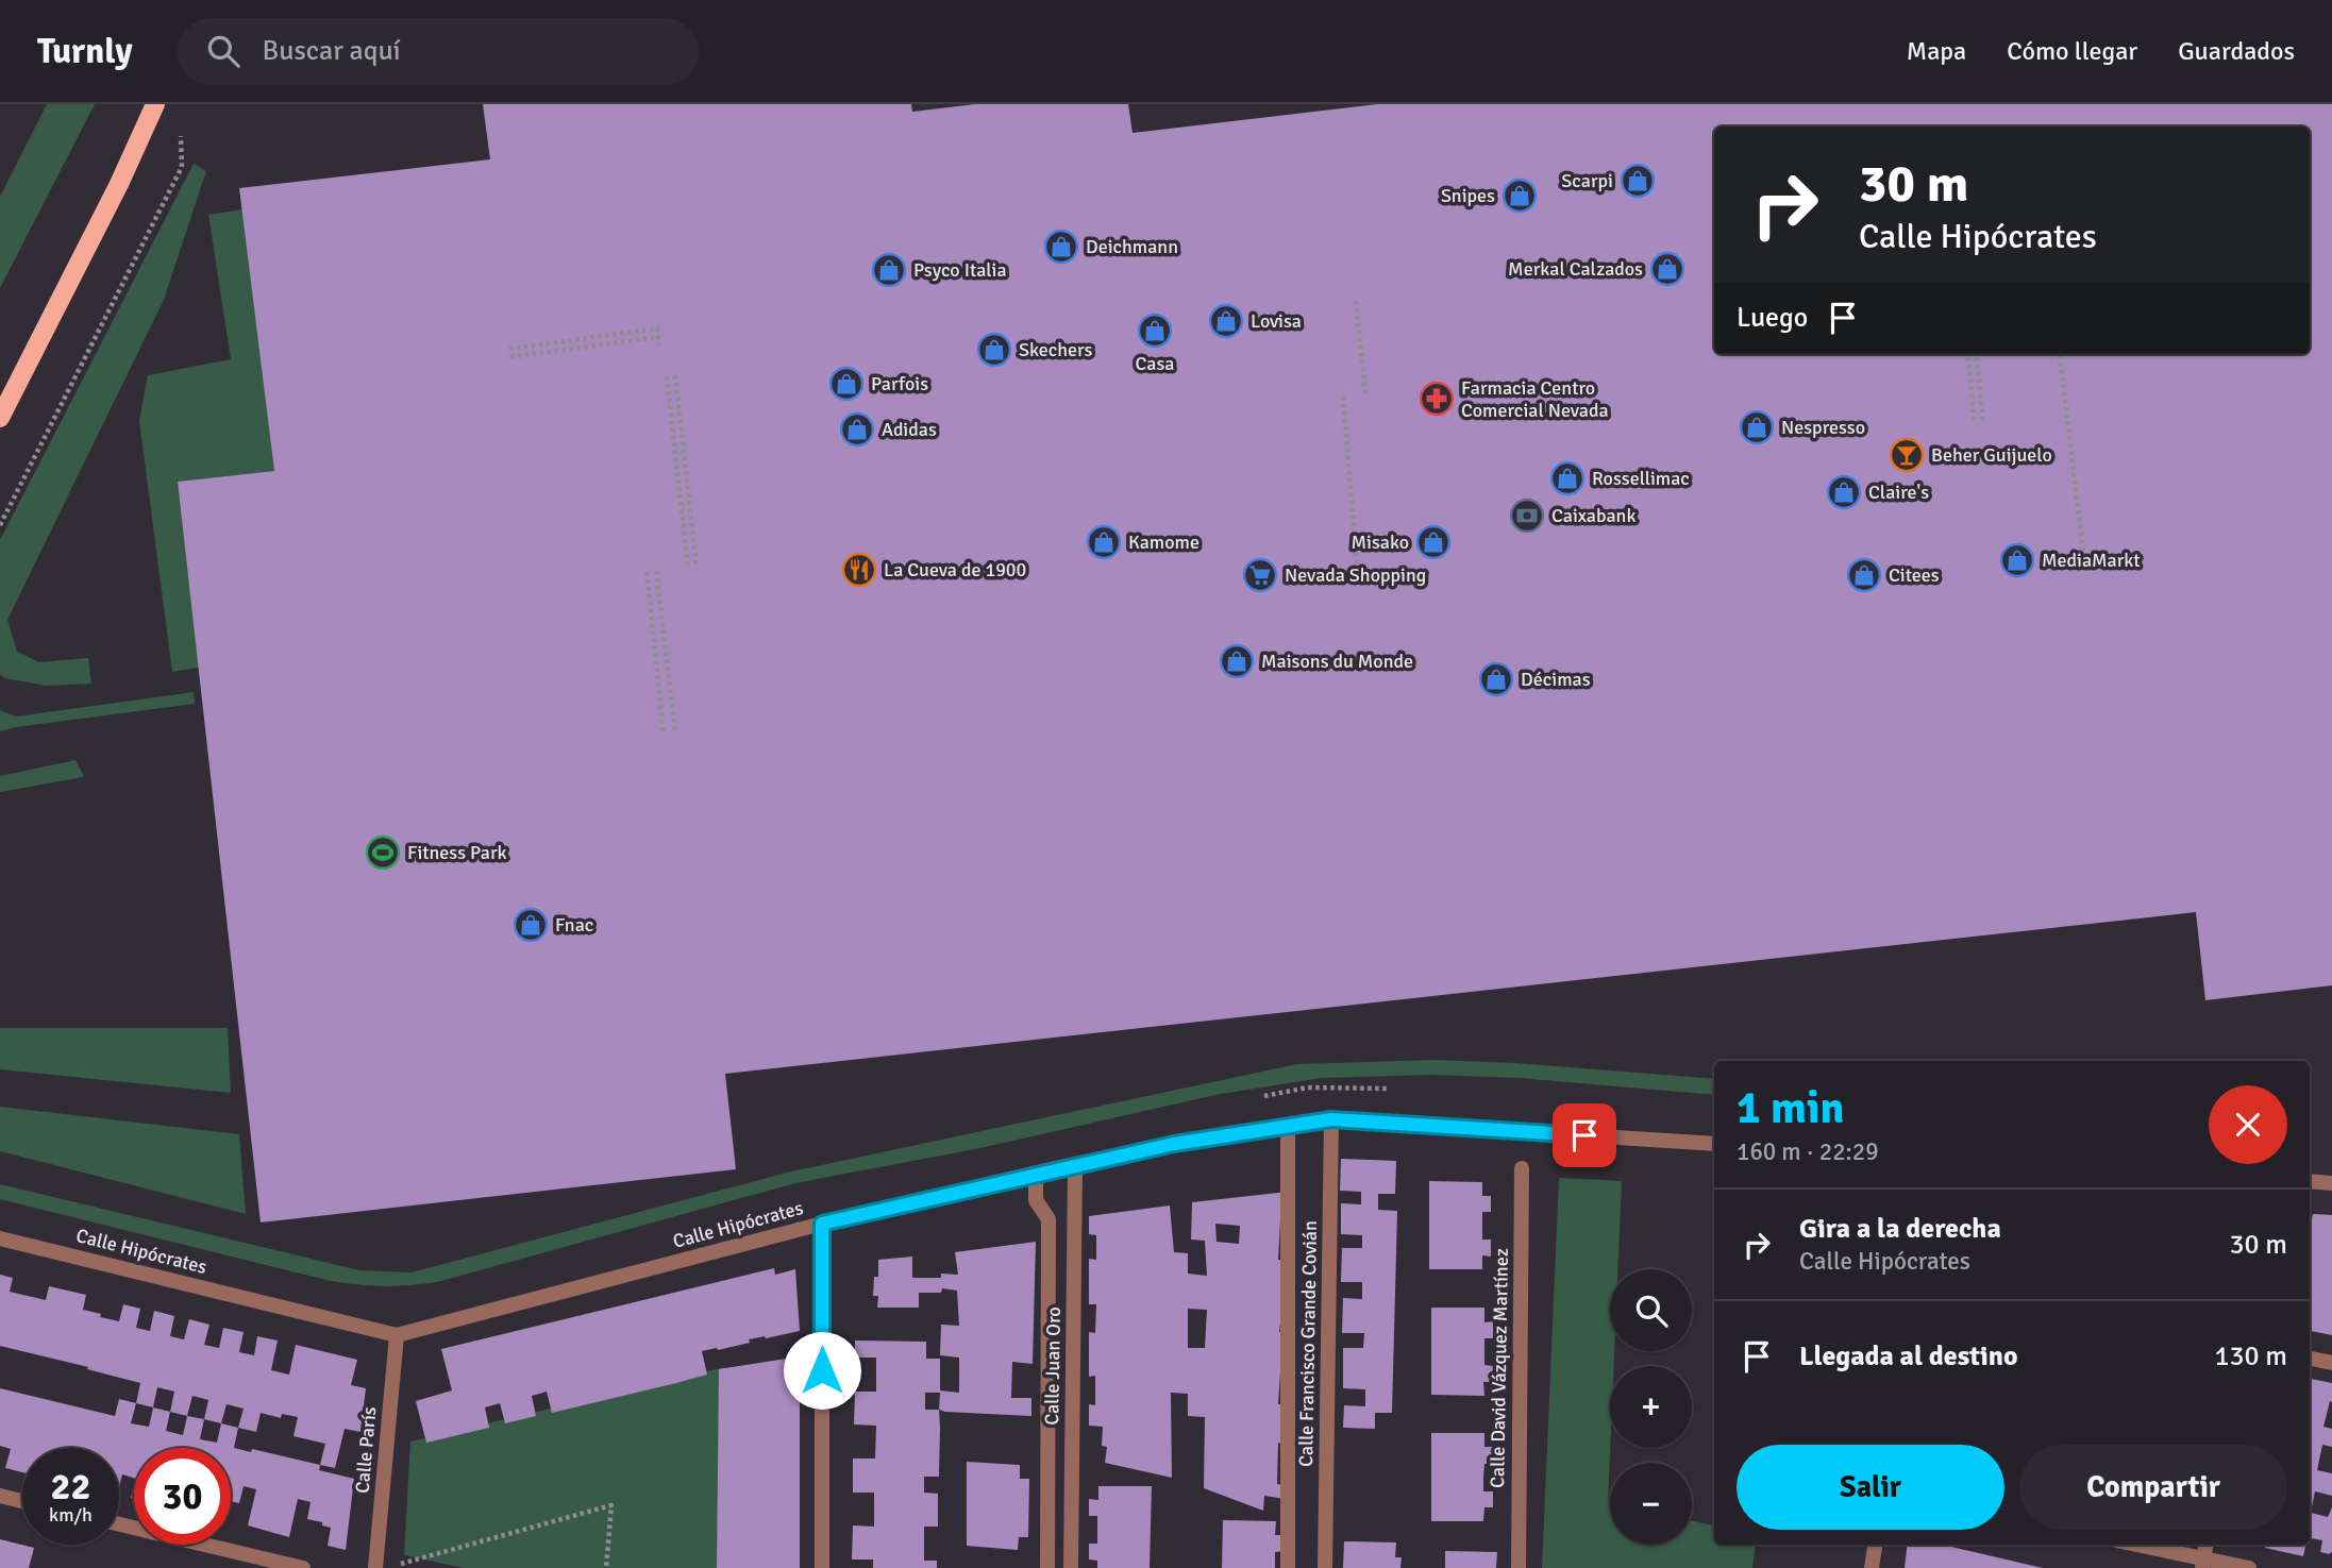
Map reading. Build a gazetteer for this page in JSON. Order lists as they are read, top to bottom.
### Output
{
  "streets": {
    "street": [
      "Calle Hipócrates",
      "Calle Francisco Grande Covián",
      "Calle Juan Oro",
      "Calle David Vázquez Martínez",
      "Calle París"
    ]
  },
  "crossings": [
    ["Calle Hipócrates", "Calle Francisco Grande Covián"],
    ["Calle Hipócrates", "Calle Juan Oro"],
    ["Calle Hipócrates", "Calle París"]
  ],
  "places": {
    "shop": [
      "Scarpi",
      "Snipes",
      "Deichmann",
      "Merkal Calzados",
      "Psyco Italia",
      "Lovisa",
      "Casa",
      "Skechers",
      "Parfois",
      "Nespresso",
      "Adidas",
      "Rossellimac",
      "Claire's",
      "Kamome",
      "Misako",
      "MediaMarkt",
      "Citees",
      "Maisons du Monde",
      "Décimas",
      "Fnac"
    ],
    "pharmacy": ["Farmacia Centro Comercial Nevada"],
    "bar": ["Beher Guijuelo"],
    "bank": ["Caixabank"],
    "restaurant": ["La Cueva de 1900"],
    "supermarket": ["Nevada Shopping"],
    "sports": ["Fitness Park"]
  },
  "page": {
    "header": "Turnly",
    "search": "Buscar aquí",
    "nav": ["Mapa", "Cómo llegar", "Guardados"],
    "turn": ["30 m", "Calle Hipócrates"],
    "then": "Luego",
    "heading": ["1 min", "160 m · 22:29"],
    "list": [
      {
        "name": "Gira a la derecha",
        "note": "Calle Hipócrates",
        "value": "30 m"
      },
      {
        "name": "Llegada al destino",
        "value": "130 m"
      }
    ],
    "map_buttons": ["+", "−"],
    "buttons": ["Salir", "Compartir"],
    "speed": "22 km/h",
    "limit": "30"
  }
}
